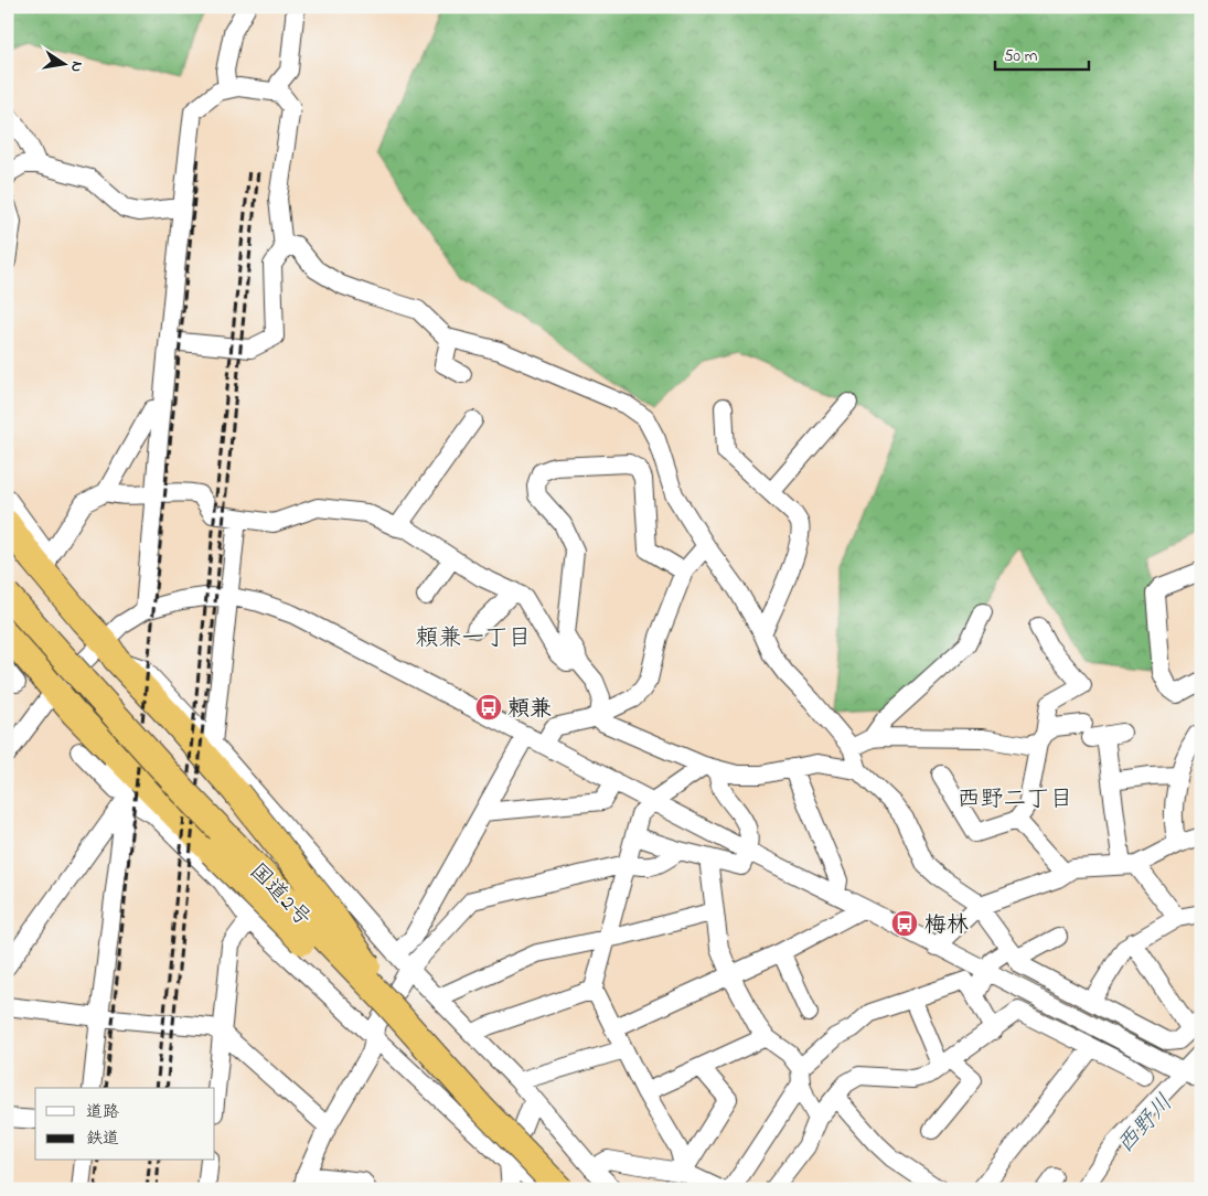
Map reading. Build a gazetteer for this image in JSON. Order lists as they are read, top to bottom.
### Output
{
  "streets": {
    "highway": ["国道2号"]
  },
  "districts": ["頼兼一丁目", "西野二丁目"],
  "water": ["西野川"],
  "places": {
    "bus stop": ["頼兼", "梅林"]
  },
  "legend": ["道路", "鉄道"],
  "scale_bar": "50 m",
  "north": "right"
}
